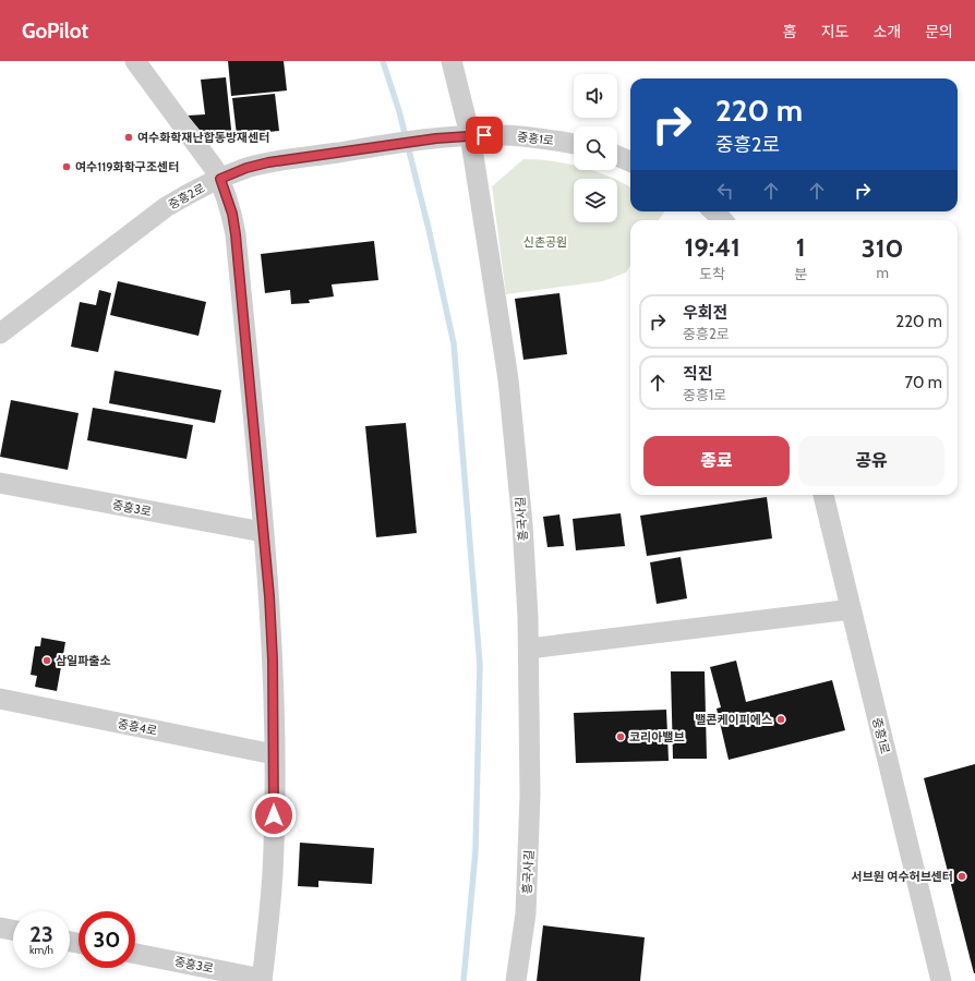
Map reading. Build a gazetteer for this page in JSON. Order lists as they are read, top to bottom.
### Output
{
  "streets": {
    "street": [
      "중흥1로",
      "중흥2로",
      "중흥3로",
      "흥국사길",
      "중흥4로"
    ]
  },
  "crossings": [
    ["중흥1로", "중흥2로"],
    ["중흥1로", "흥국사길"]
  ],
  "parks": ["신촌공원"],
  "places": [
    "여수화학재난합동방재센터",
    "여수119화학구조센터",
    "삼일파출소",
    "밸콘케이피에스",
    "코리아밸브",
    "서브원 여수허브센터"
  ],
  "page": {
    "header": "GoPilot",
    "nav": [
      "홈",
      "지도",
      "소개",
      "문의"
    ],
    "turn": ["220 m", "중흥2로"],
    "eta": [
      "19:41",
      "도착",
      "1",
      "분",
      "310",
      "m"
    ],
    "list": [
      {
        "name": "우회전",
        "note": "중흥2로",
        "value": "220 m"
      },
      {
        "name": "직진",
        "note": "중흥1로",
        "value": "70 m"
      }
    ],
    "buttons": ["종료", "공유"],
    "speed": "23 km/h",
    "limit": "30"
  }
}
